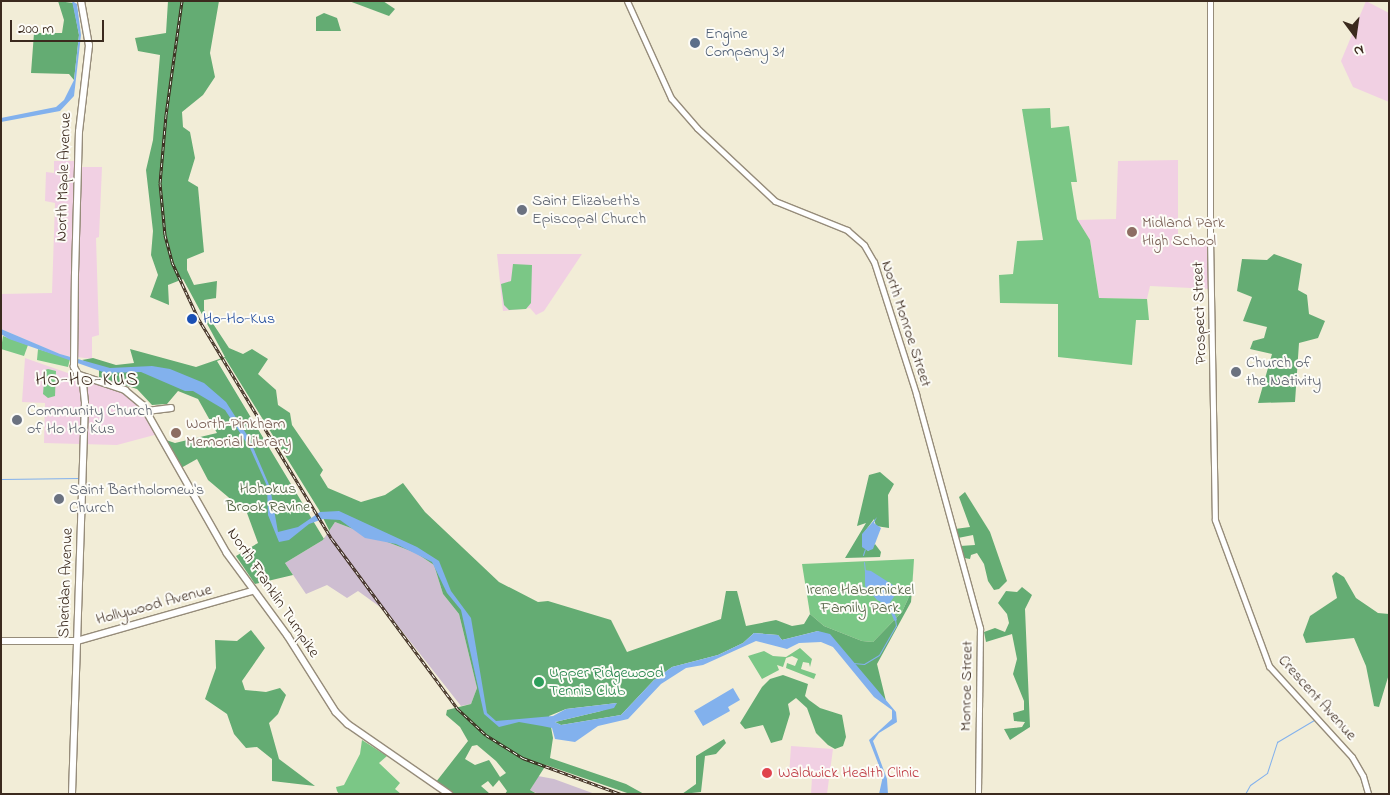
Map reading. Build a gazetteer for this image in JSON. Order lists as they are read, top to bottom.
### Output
{
  "streets": {
    "main road": [
      "North Maple Avenue",
      "Prospect Street",
      "North Monroe Street",
      "Sheridan Avenue",
      "North Franklin Turnpike",
      "Hollywood Avenue",
      "Monroe Street",
      "Crescent Avenue"
    ]
  },
  "crossings": [
    ["North Maple Avenue", "Sheridan Avenue"],
    ["North Maple Avenue", "North Franklin Turnpike"],
    ["Prospect Street", "Crescent Avenue"],
    ["North Monroe Street", "Monroe Street"],
    ["Sheridan Avenue", "North Franklin Turnpike"],
    ["Sheridan Avenue", "Hollywood Avenue"],
    ["North Franklin Turnpike", "Hollywood Avenue"]
  ],
  "districts": ["HO-HO-KUS"],
  "parks": ["Hohokus Brook Ravine", "Irene Habernickel Family Park"],
  "places": [
    "Engine Company 31",
    "Saint Elizabeth's Episcopal Church",
    "Midland Park High School",
    "Ho-Ho-Kus",
    "Church of the Nativity",
    "Community Church of Ho Ho Kus",
    "Worth-Pinkham Memorial Library",
    "Saint Bartholomew's Church",
    "Upper Ridgewood Tennis Club",
    "Waldwick Health Clinic"
  ],
  "scale_bar": "200 m",
  "north": "bottom"
}
